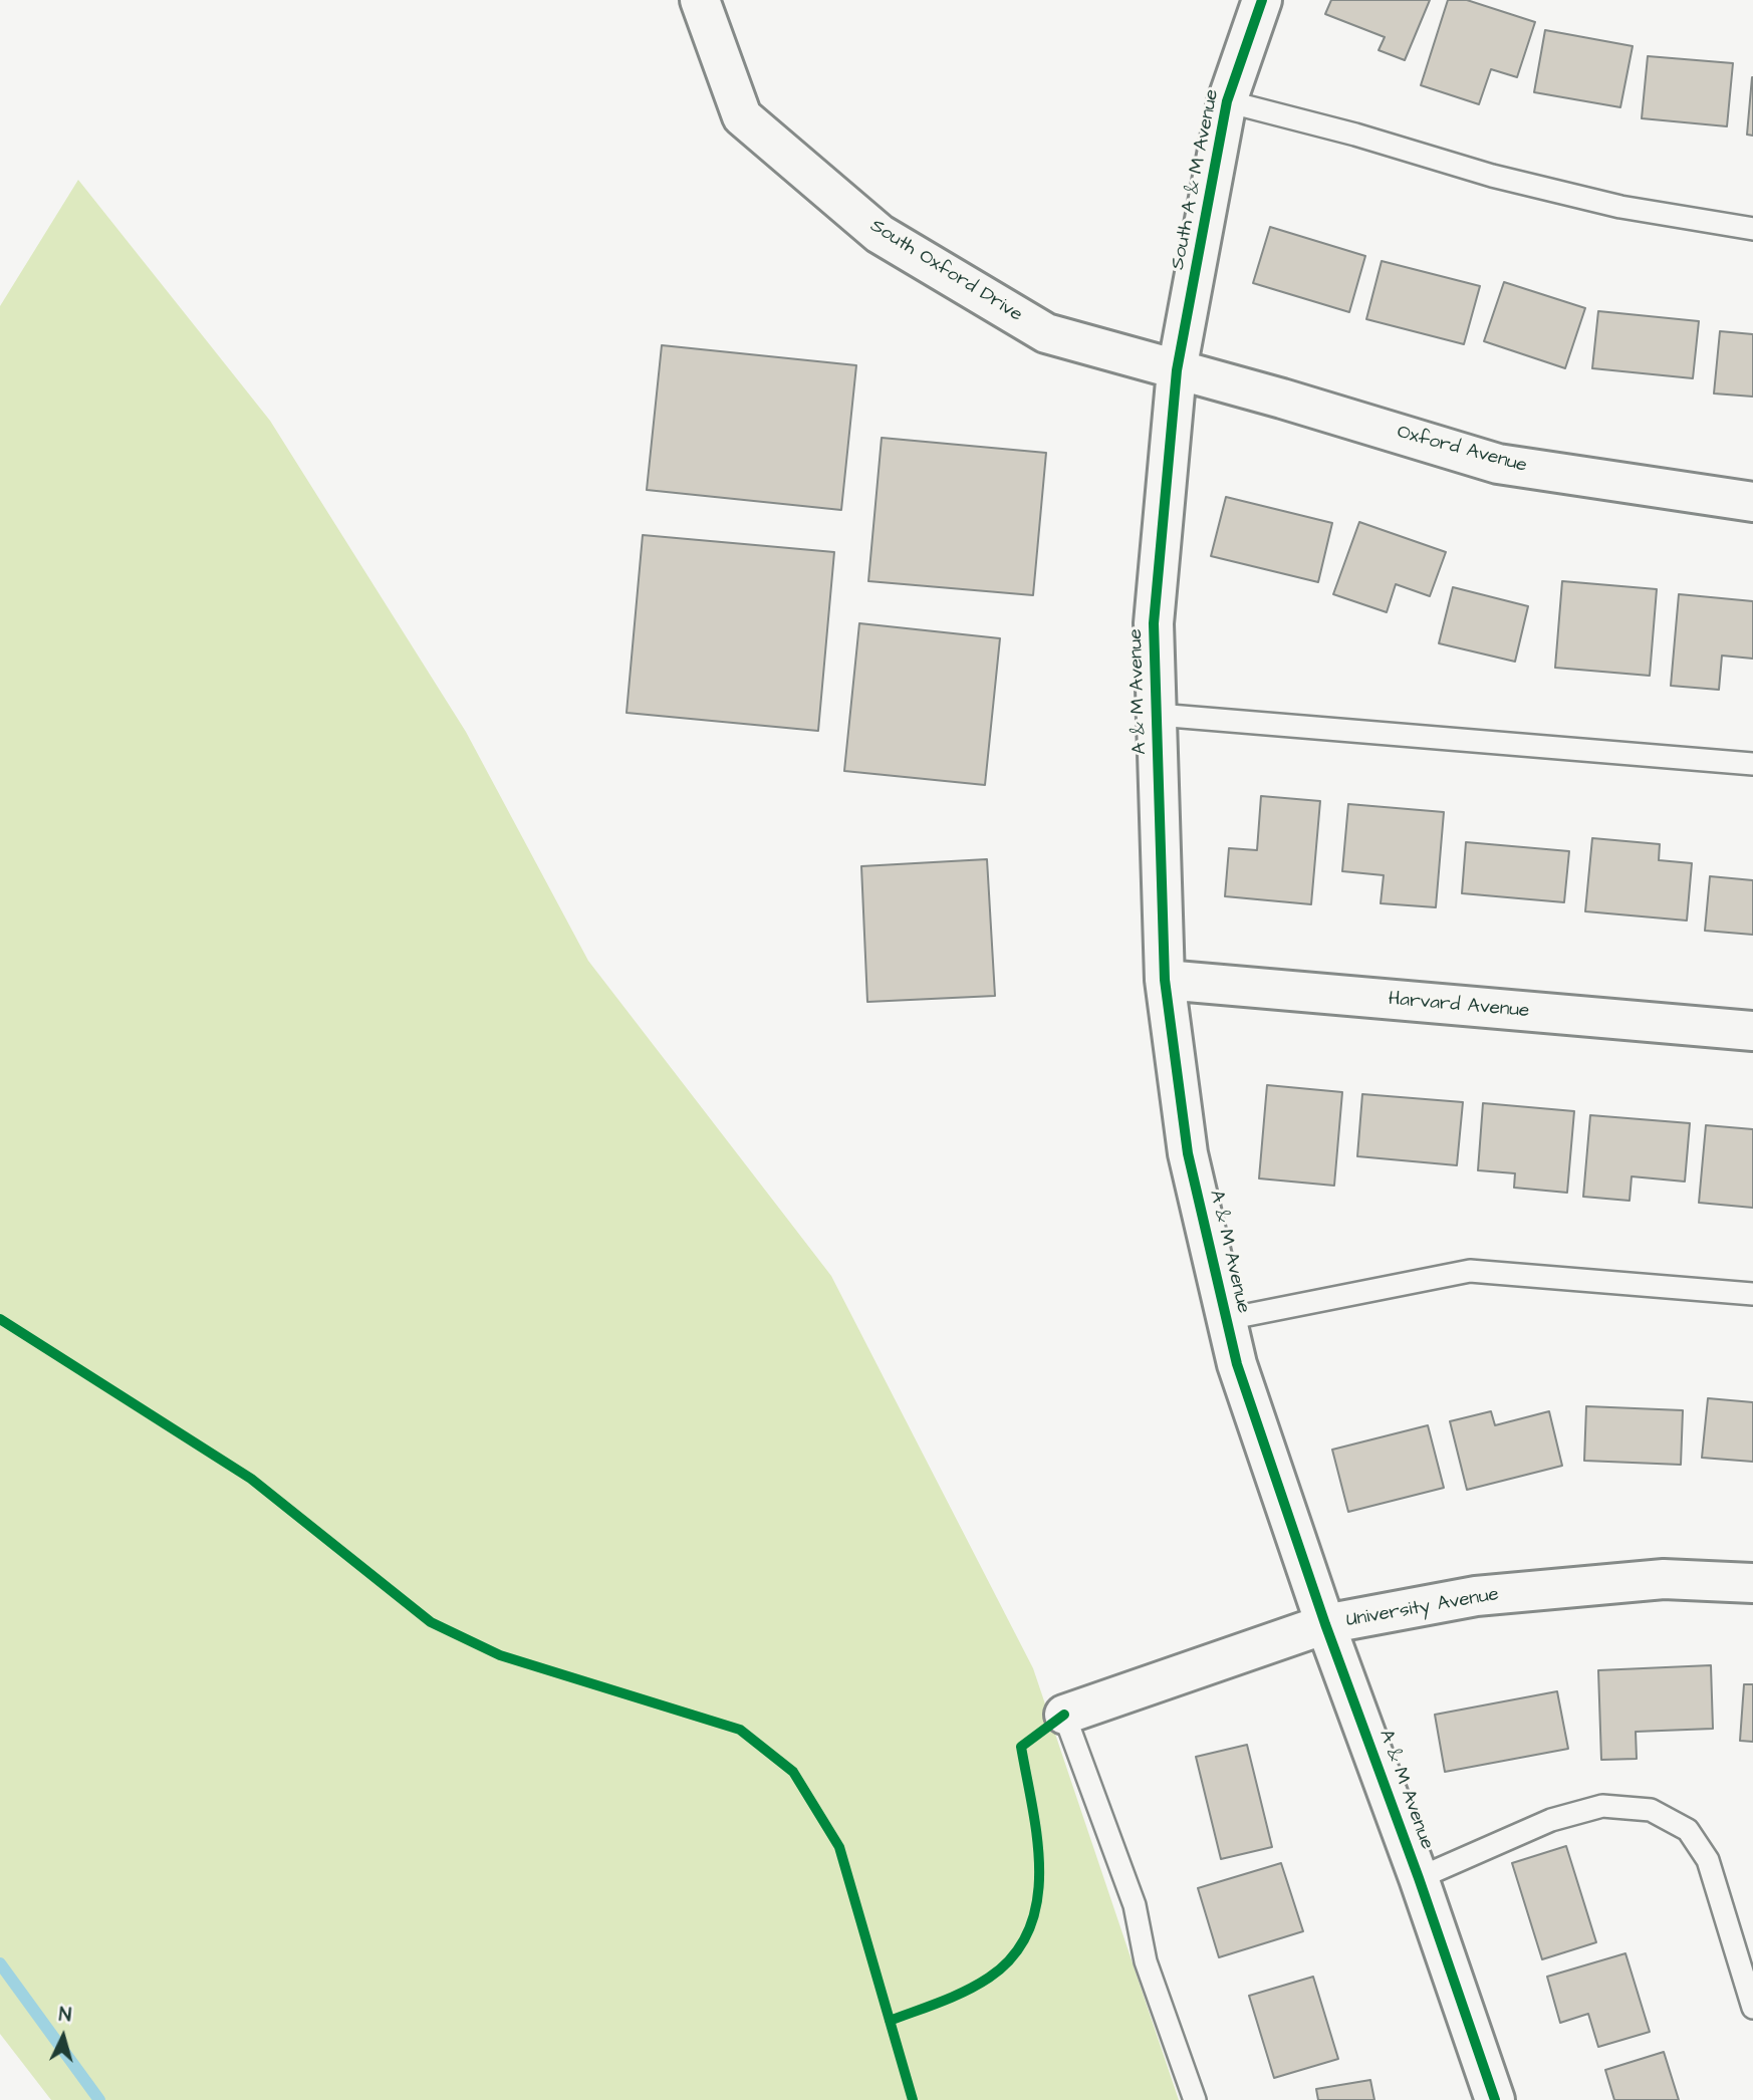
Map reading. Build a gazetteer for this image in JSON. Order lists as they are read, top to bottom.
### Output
{
  "streets": {
    "street": [
      "South A & M Avenue",
      "South Oxford Drive",
      "Oxford Avenue",
      "A & M Avenue",
      "Harvard Avenue",
      "University Avenue"
    ]
  },
  "crossings": [
    ["South A & M Avenue", "South Oxford Drive"],
    ["South A & M Avenue", "Oxford Avenue"],
    ["South A & M Avenue", "A & M Avenue"],
    ["South Oxford Drive", "Oxford Avenue"],
    ["South Oxford Drive", "A & M Avenue"],
    ["Oxford Avenue", "A & M Avenue"],
    ["A & M Avenue", "Harvard Avenue"],
    ["A & M Avenue", "University Avenue"]
  ],
  "north": "top"
}
